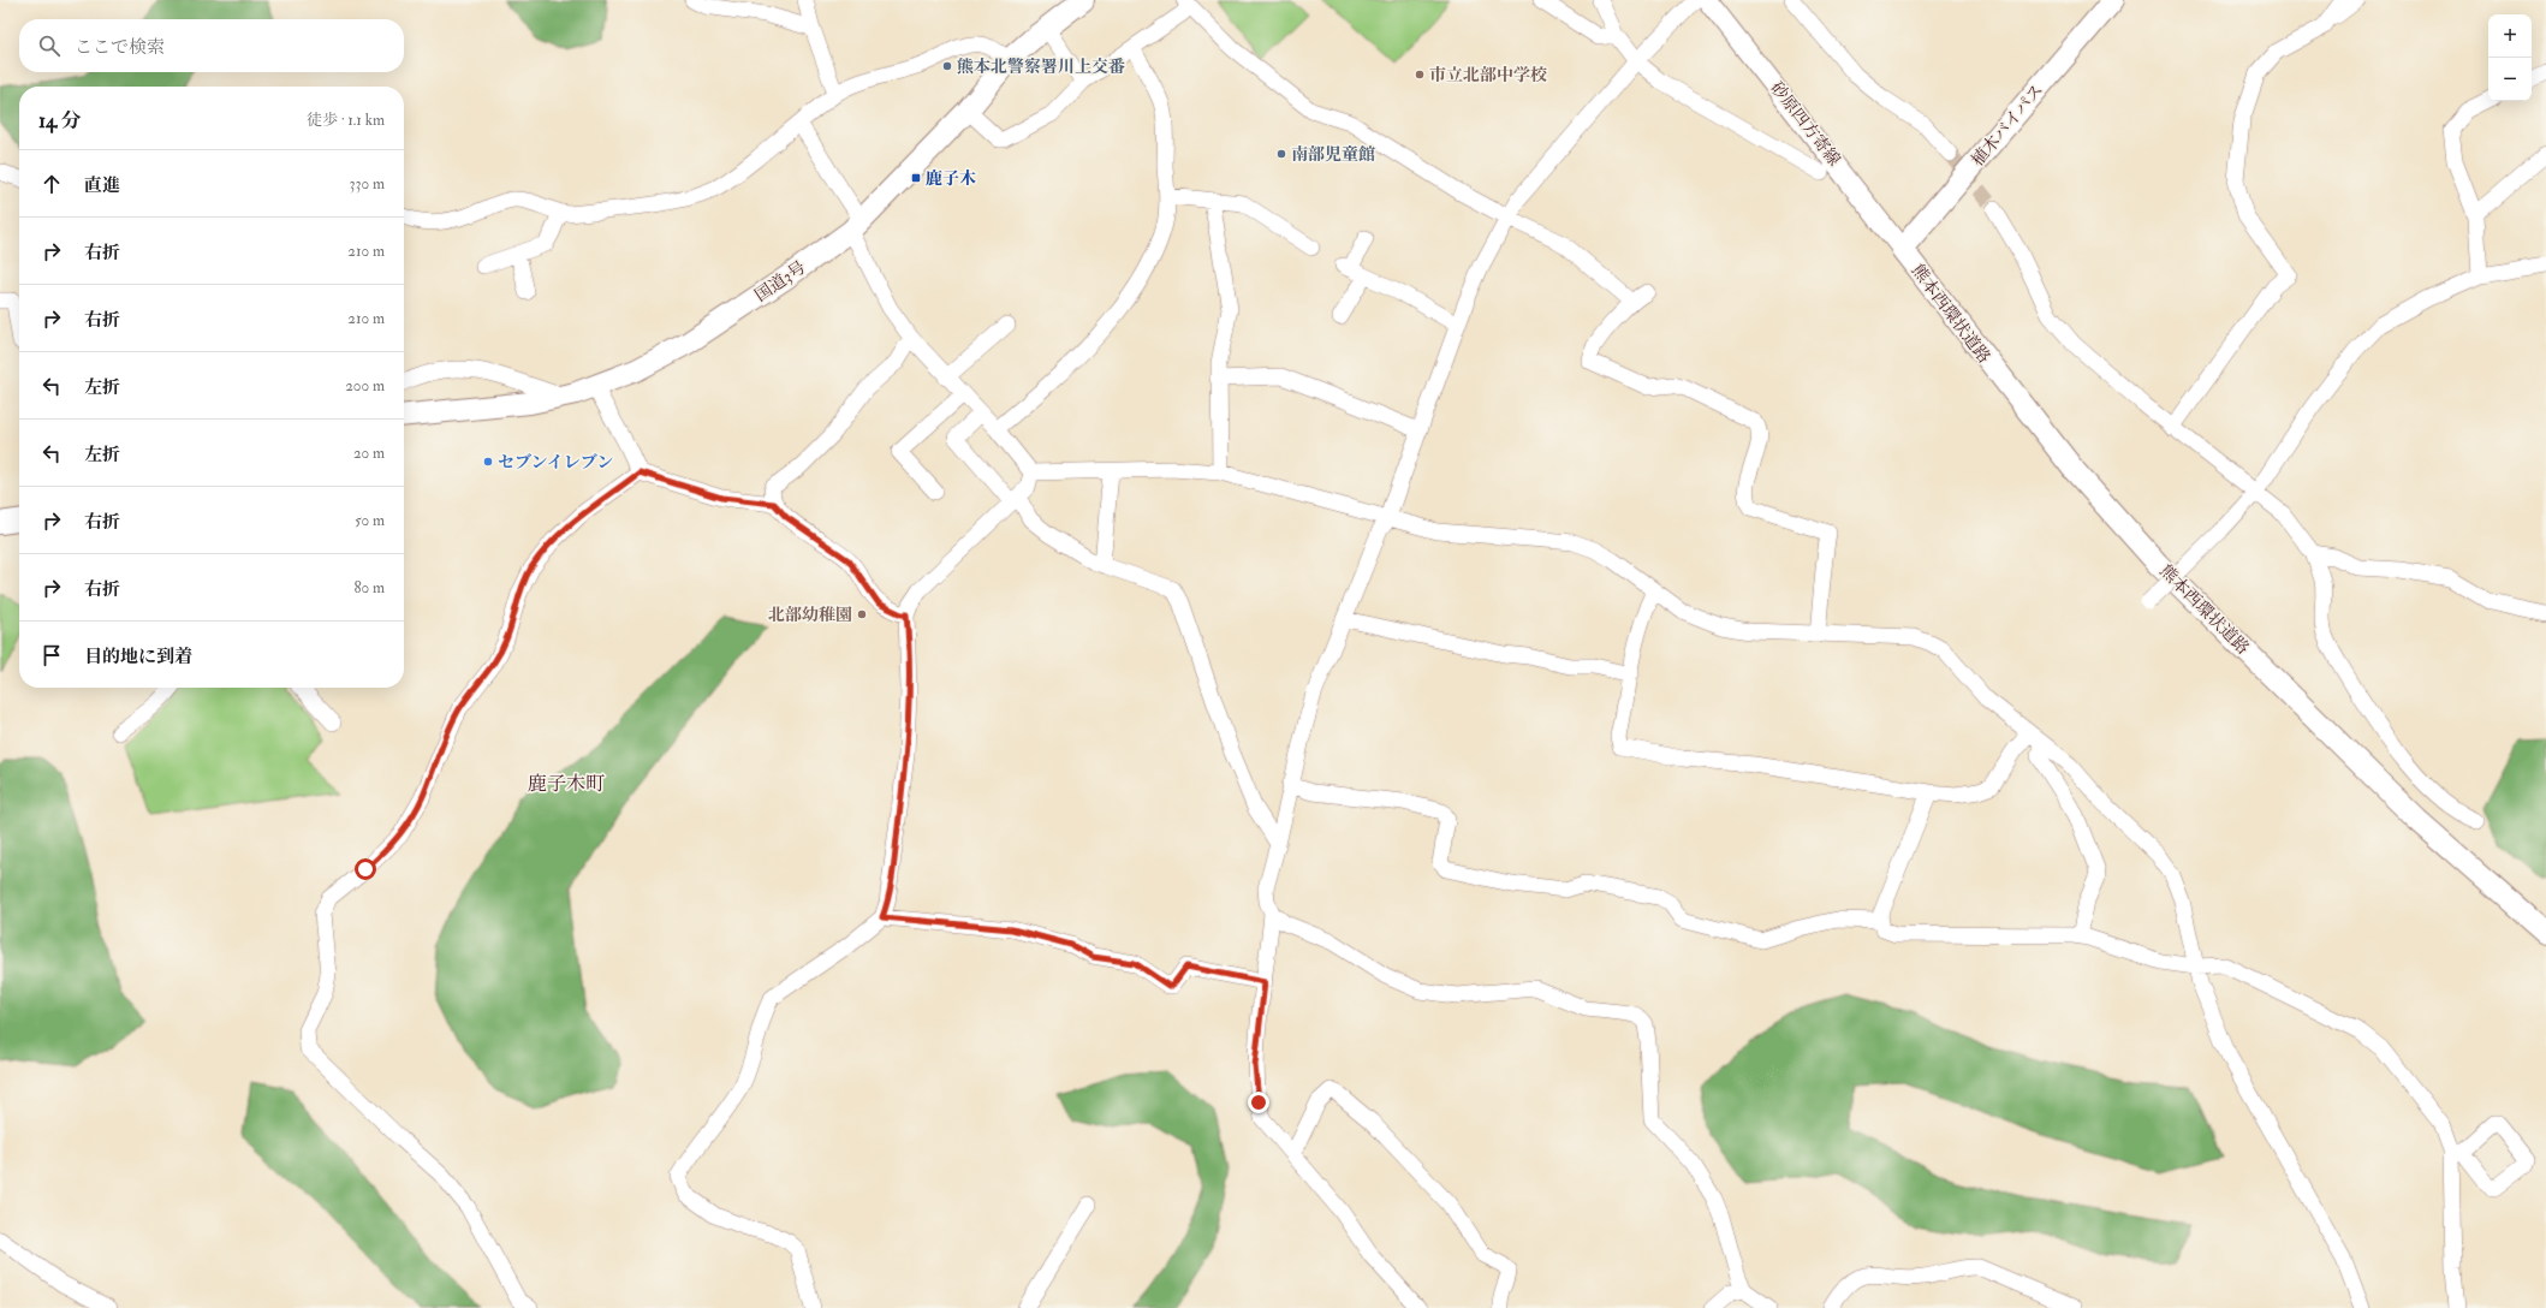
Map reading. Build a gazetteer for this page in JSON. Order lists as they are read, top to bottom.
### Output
{
  "streets": {
    "highway": ["植木バイパス", "国道3号", "熊本西環状道路"],
    "main road": ["砂原四方寄線"]
  },
  "crossings": [
    ["砂原四方寄線", "植木バイパス"],
    ["砂原四方寄線", "熊本西環状道路"],
    ["植木バイパス", "熊本西環状道路"]
  ],
  "districts": ["鹿子木町"],
  "places": {
    "other": [
      "熊本北警察署川上交番",
      "市立北部中学校",
      "南部児童館",
      "セブンイレブン",
      "北部幼稚園"
    ],
    "transit": ["鹿子木"]
  },
  "page": {
    "map_buttons": ["+", "−"],
    "search": "ここで検索",
    "heading": ["14 分", "徒歩 · 1.1 km"],
    "list": [
      ["直進", "330 m"],
      ["右折", "210 m"],
      ["右折", "210 m"],
      ["左折", "200 m"],
      ["左折", "20 m"],
      ["右折", "50 m"],
      ["右折", "80 m"],
      "目的地に到着"
    ]
  }
}
